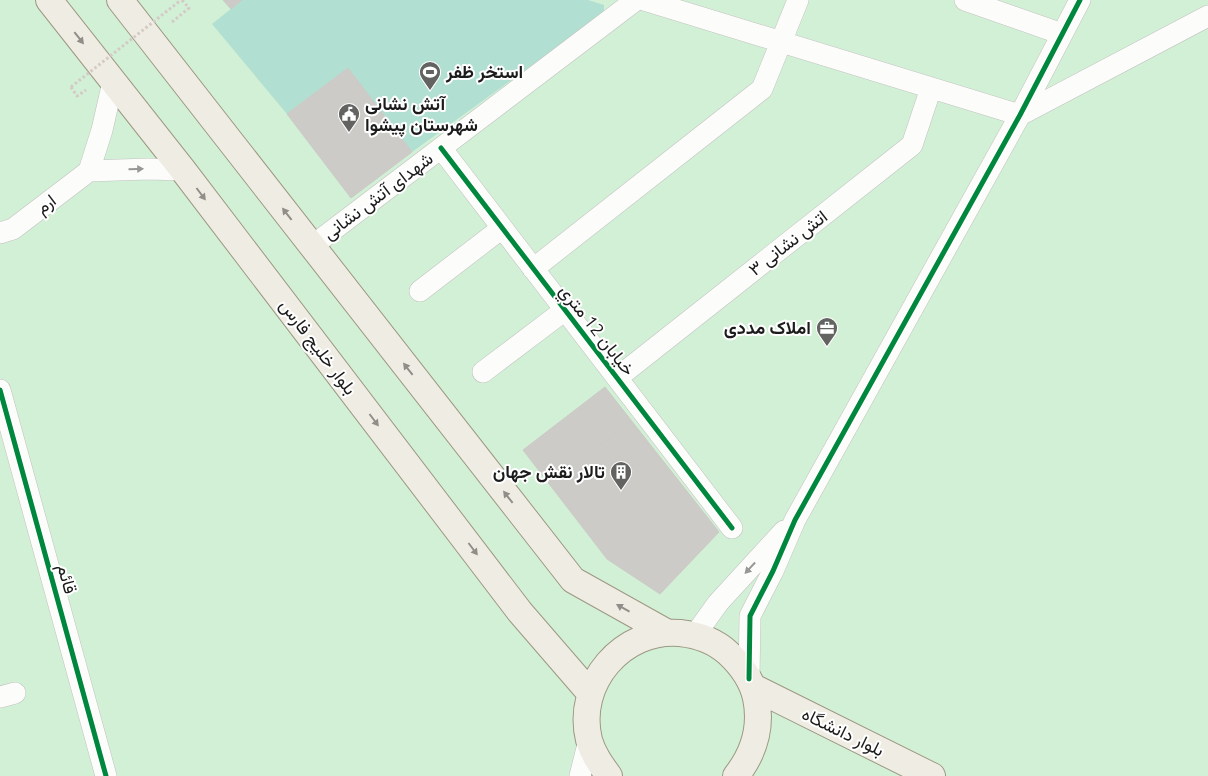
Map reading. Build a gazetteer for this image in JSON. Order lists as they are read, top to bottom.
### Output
{
  "streets": {
    "main road": ["بلوار خلیج فارس", "بلوار دانشگاه"],
    "street": [
      "شهدای آتش نشانی",
      "ارم",
      "اتش نشانی ۳",
      "خيابان 12 متري",
      "قائم"
    ]
  },
  "crossings": [
    ["شهدای آتش نشانی", "خيابان 12 متري"],
    ["اتش نشانی ۳", "خيابان 12 متري"]
  ],
  "places": {
    "sports": ["استخر ظفر"],
    "public building": ["آتش نشانی شهرستان پیشوا"],
    "office": ["املاک مددی"],
    "building": ["تالار نقش جهان"]
  }
}
